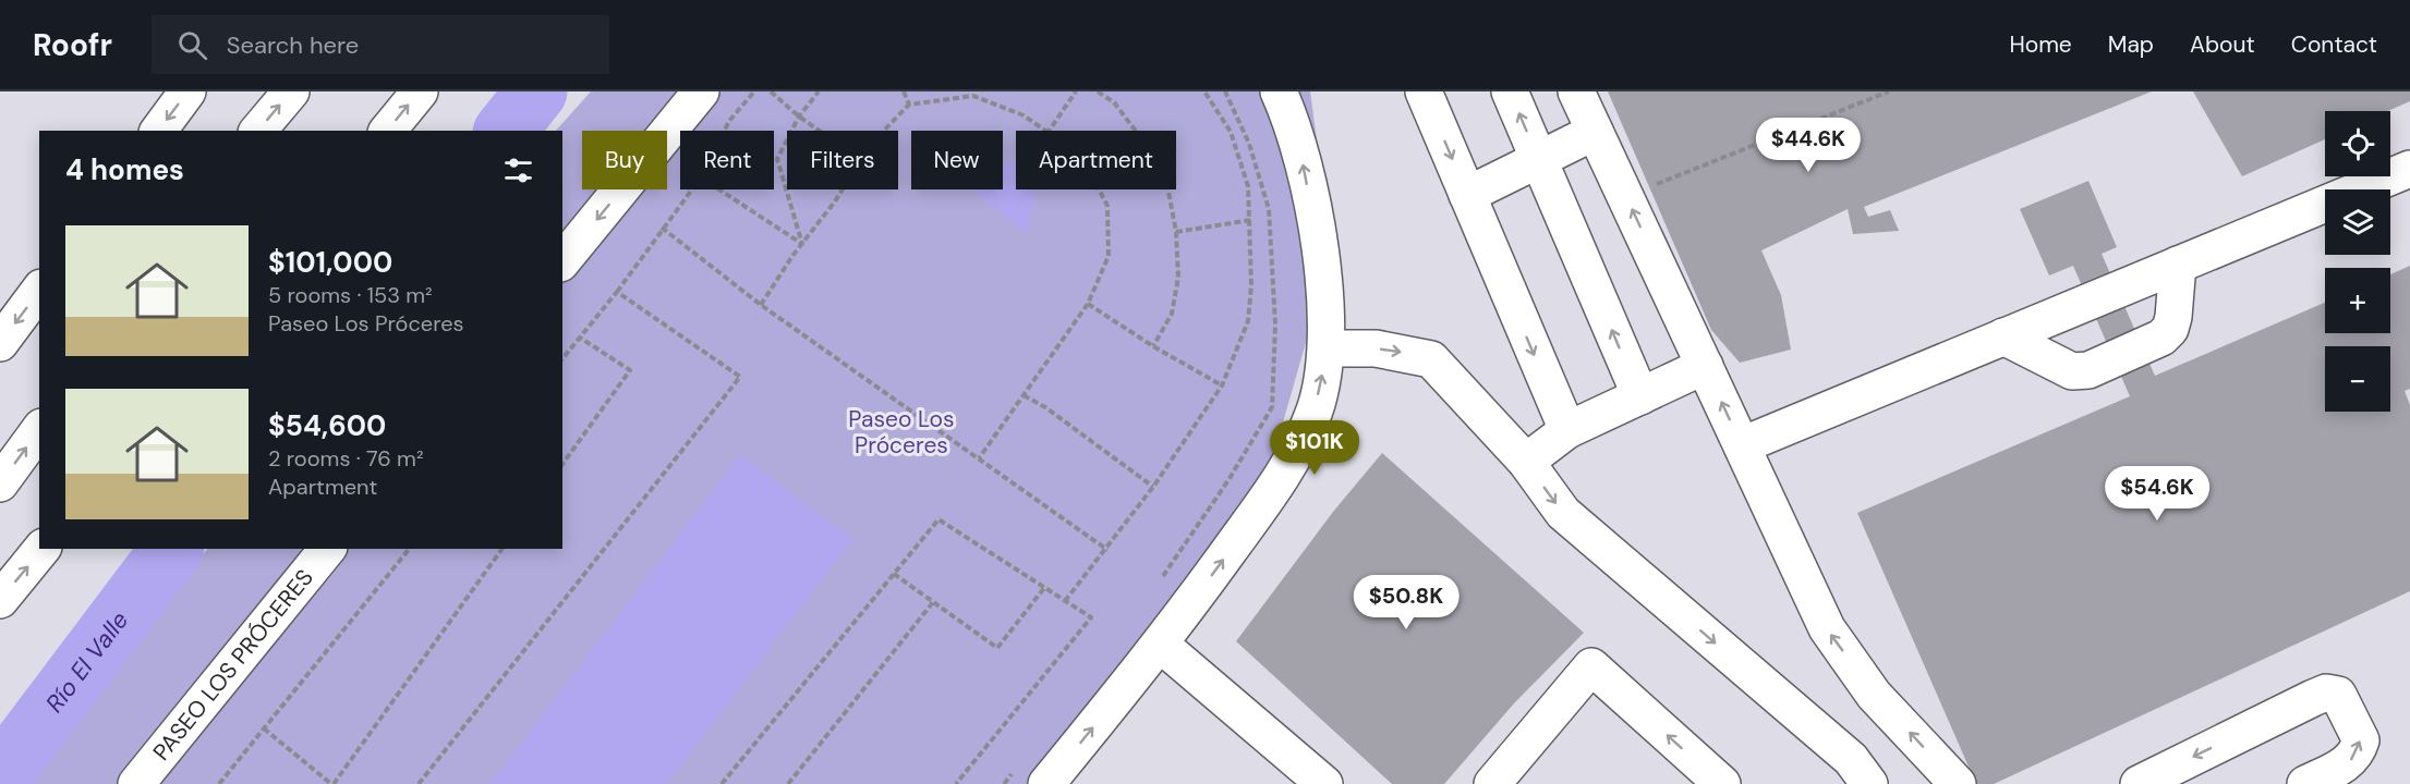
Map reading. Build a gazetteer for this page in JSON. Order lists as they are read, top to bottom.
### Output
{
  "streets": {
    "main road": ["PASEO LOS PRÓCERES"]
  },
  "water": ["Río El Valle"],
  "parks": ["Paseo Los Próceres"],
  "page": {
    "header": "Roofr",
    "search": "Search here",
    "nav": [
      "Home",
      "Map",
      "About",
      "Contact"
    ],
    "map_buttons": ["+", "−"],
    "price": [
      "$44.6K",
      "$101K",
      "$54.6K",
      "$50.8K"
    ],
    "chip": [
      "Buy",
      "Rent",
      "Filters",
      "New",
      "Apartment"
    ],
    "heading": "4 homes",
    "list": [
      {
        "name": "$101,000",
        "note": "5 rooms · 153 m² · Paseo Los Próceres"
      },
      {
        "name": "$54,600",
        "note": "2 rooms · 76 m² · Apartment"
      }
    ]
  }
}
